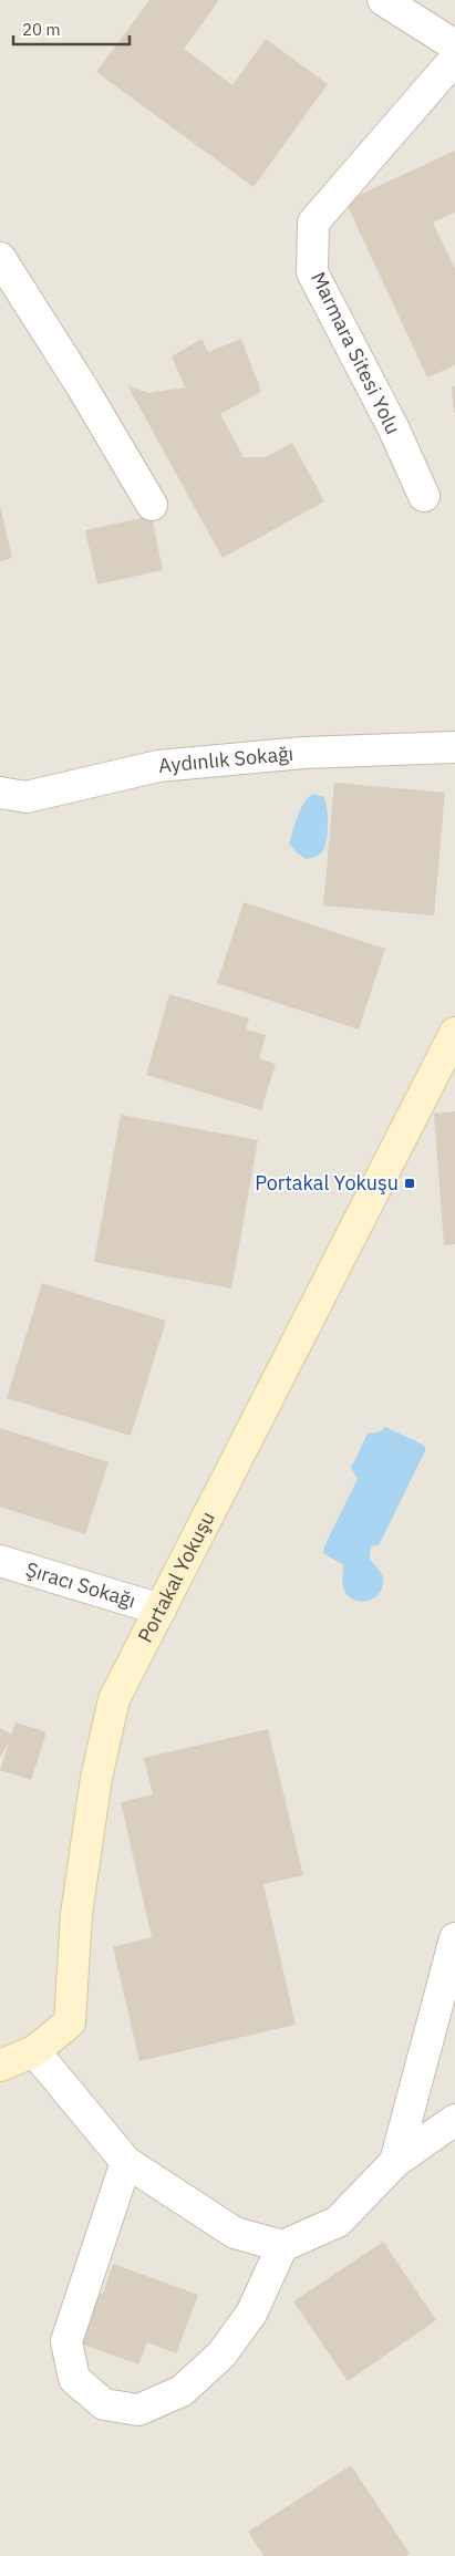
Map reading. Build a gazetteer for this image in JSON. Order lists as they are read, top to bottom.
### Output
{
  "streets": {
    "main road": ["Portakal Yokuşu"],
    "street": ["Marmara Sitesi Yolu", "Aydınlık Sokağı", "Şıracı Sokağı"]
  },
  "crossings": [
    ["Portakal Yokuşu", "Şıracı Sokağı"]
  ],
  "places": {
    "transit": ["Portakal Yokuşu"]
  },
  "scale_bar": "20 m"
}
